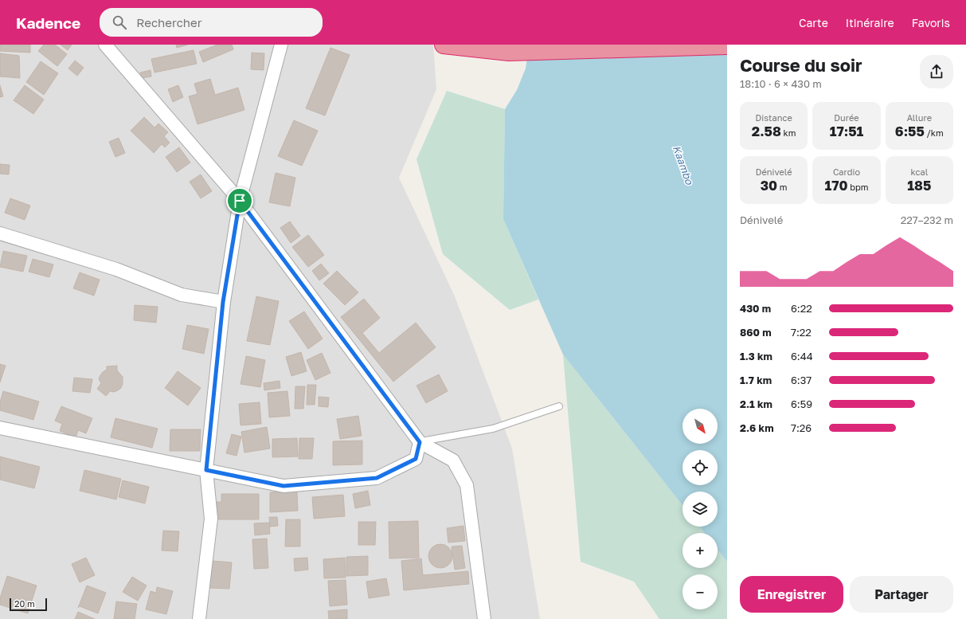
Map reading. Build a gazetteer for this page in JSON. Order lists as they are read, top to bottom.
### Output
{
  "water": ["Kaambo"],
  "scale_bar": "20 m",
  "north": "bottom right",
  "page": {
    "header": "Kadence",
    "search": "Rechercher",
    "nav": ["Carte", "Itinéraire", "Favoris"],
    "heading": ["Course du soir", "18:10 · 6 × 430 m"],
    "stats": [
      ["Distance", "2.58 km"],
      ["Durée", "17:51"],
      ["Allure", "6:55 /km"],
      ["Dénivelé", "30 m"],
      ["Cardio", "170 bpm"],
      ["kcal", "185"]
    ],
    "chart": ["Dénivelé", "227–232 m"],
    "list": [
      {
        "name": "430 m",
        "note": "6:22"
      },
      {
        "name": "860 m",
        "note": "7:22"
      },
      {
        "name": "1.3 km",
        "note": "6:44"
      },
      {
        "name": "1.7 km",
        "note": "6:37"
      },
      {
        "name": "2.1 km",
        "note": "6:59"
      },
      {
        "name": "2.6 km",
        "note": "7:26"
      }
    ],
    "map_buttons": ["+", "−"],
    "buttons": ["Enregistrer", "Partager"],
    "scale": "20 m"
  }
}
